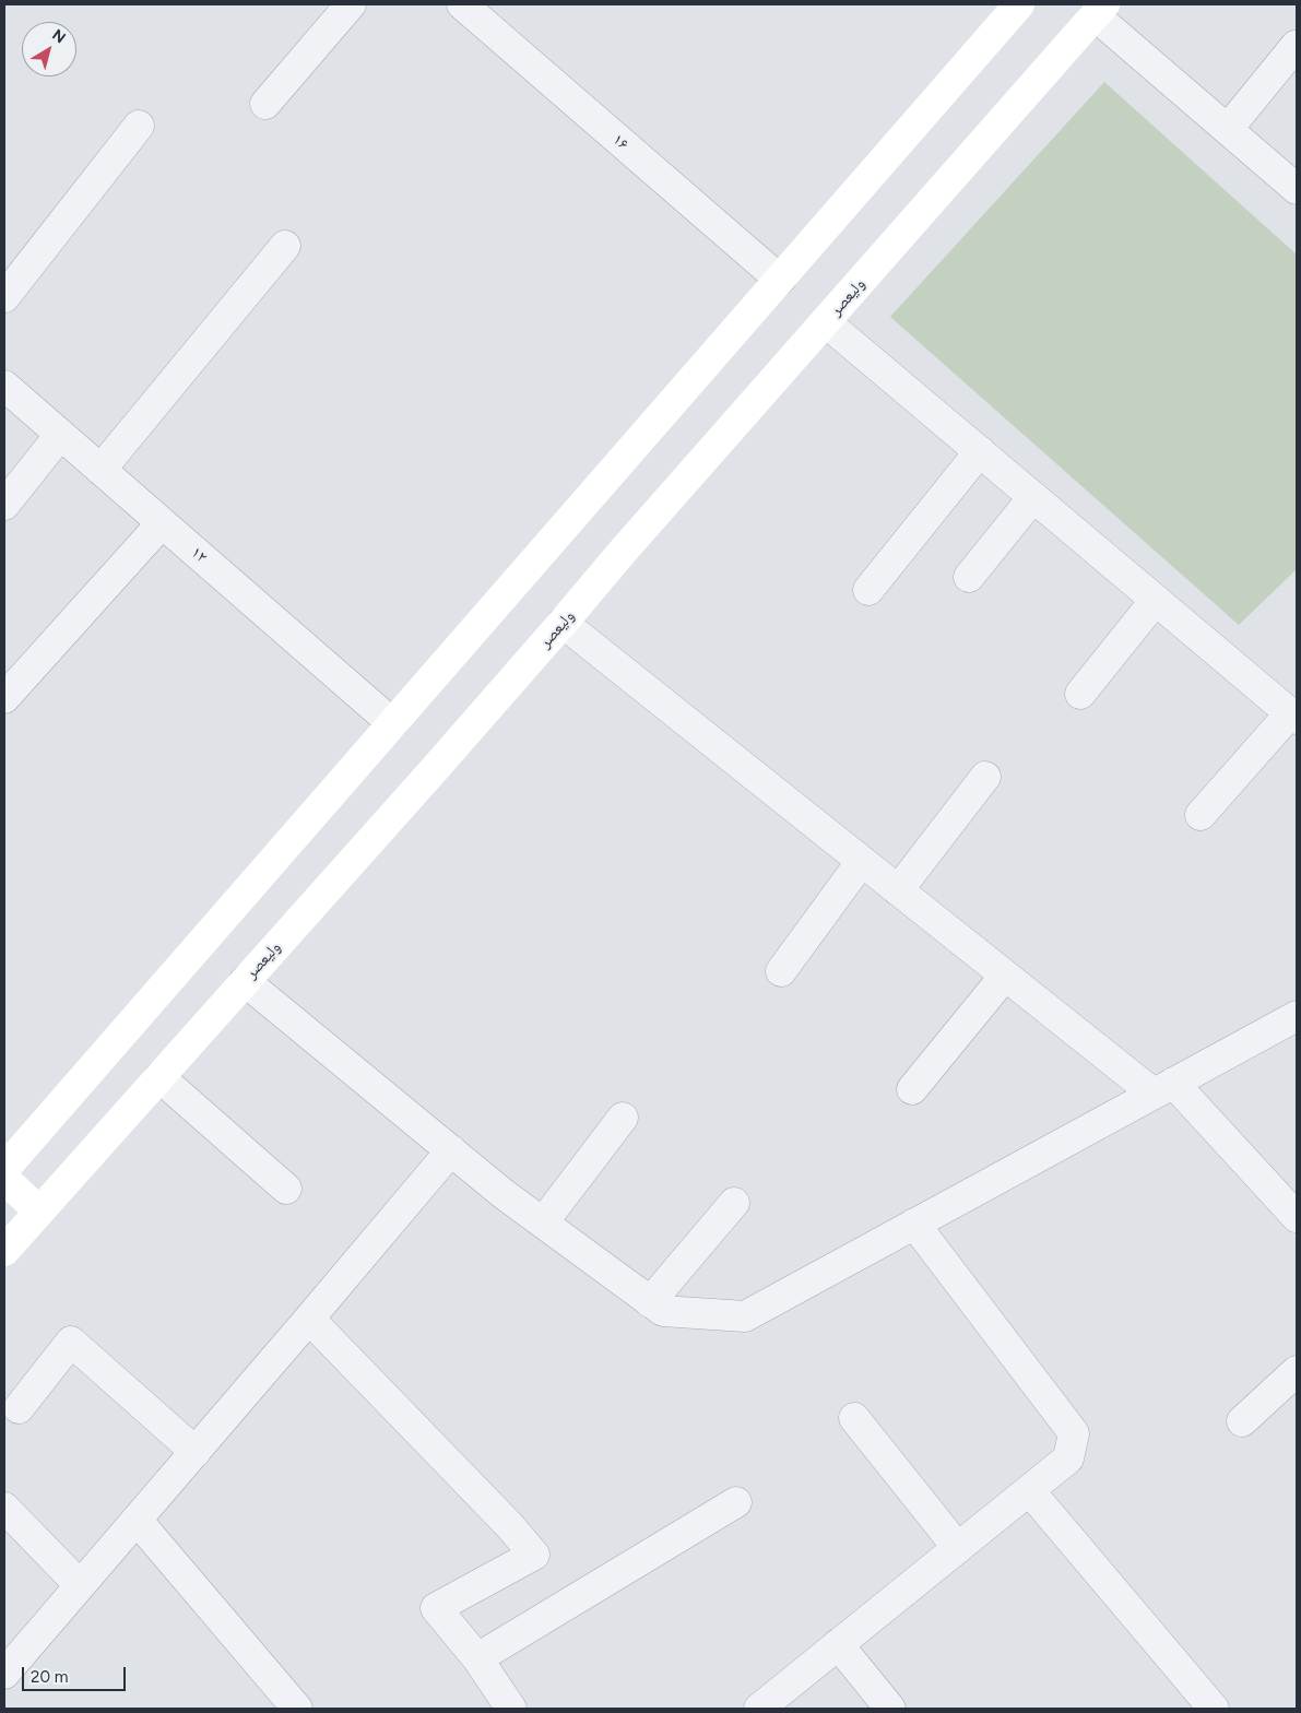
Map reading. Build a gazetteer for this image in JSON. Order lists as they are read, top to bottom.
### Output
{
  "streets": {
    "main road": ["ولیعصر"],
    "street": ["۱۶", "۱۲"]
  },
  "scale_bar": "20 m",
  "north": "top right"
}
